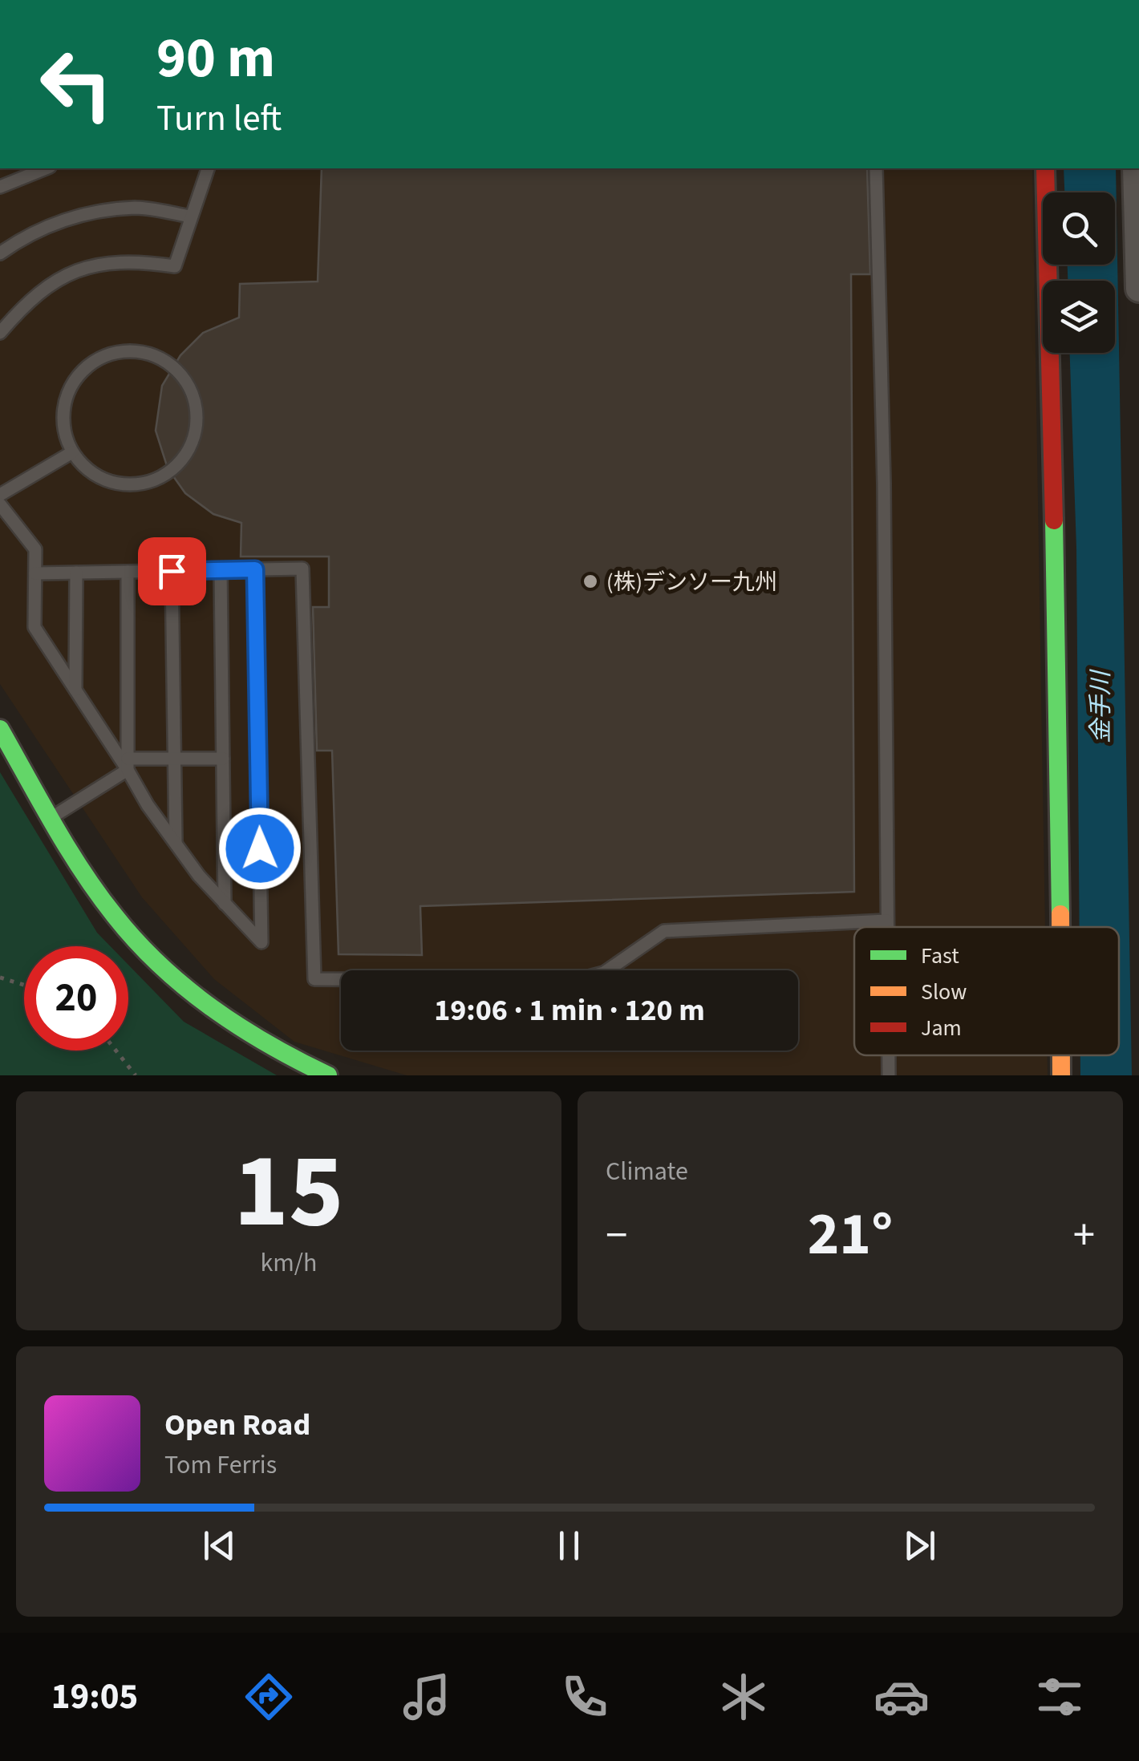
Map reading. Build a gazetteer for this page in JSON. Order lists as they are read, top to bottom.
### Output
{
  "water": ["金手川"],
  "places": ["(株)デンソー九州"],
  "legend": ["Fast", "Slow", "Jam"],
  "page": {
    "turn": ["90 m", "Turn left"],
    "limit": "20",
    "trip": "19:06 · 1 min · 120 m",
    "tile": [
      ["15", "km/h"],
      "Climate"
    ],
    "heat": ["−", "21°", "+"],
    "song": ["Open Road", "Tom Ferris"],
    "tabs": "19:05"
  }
}
